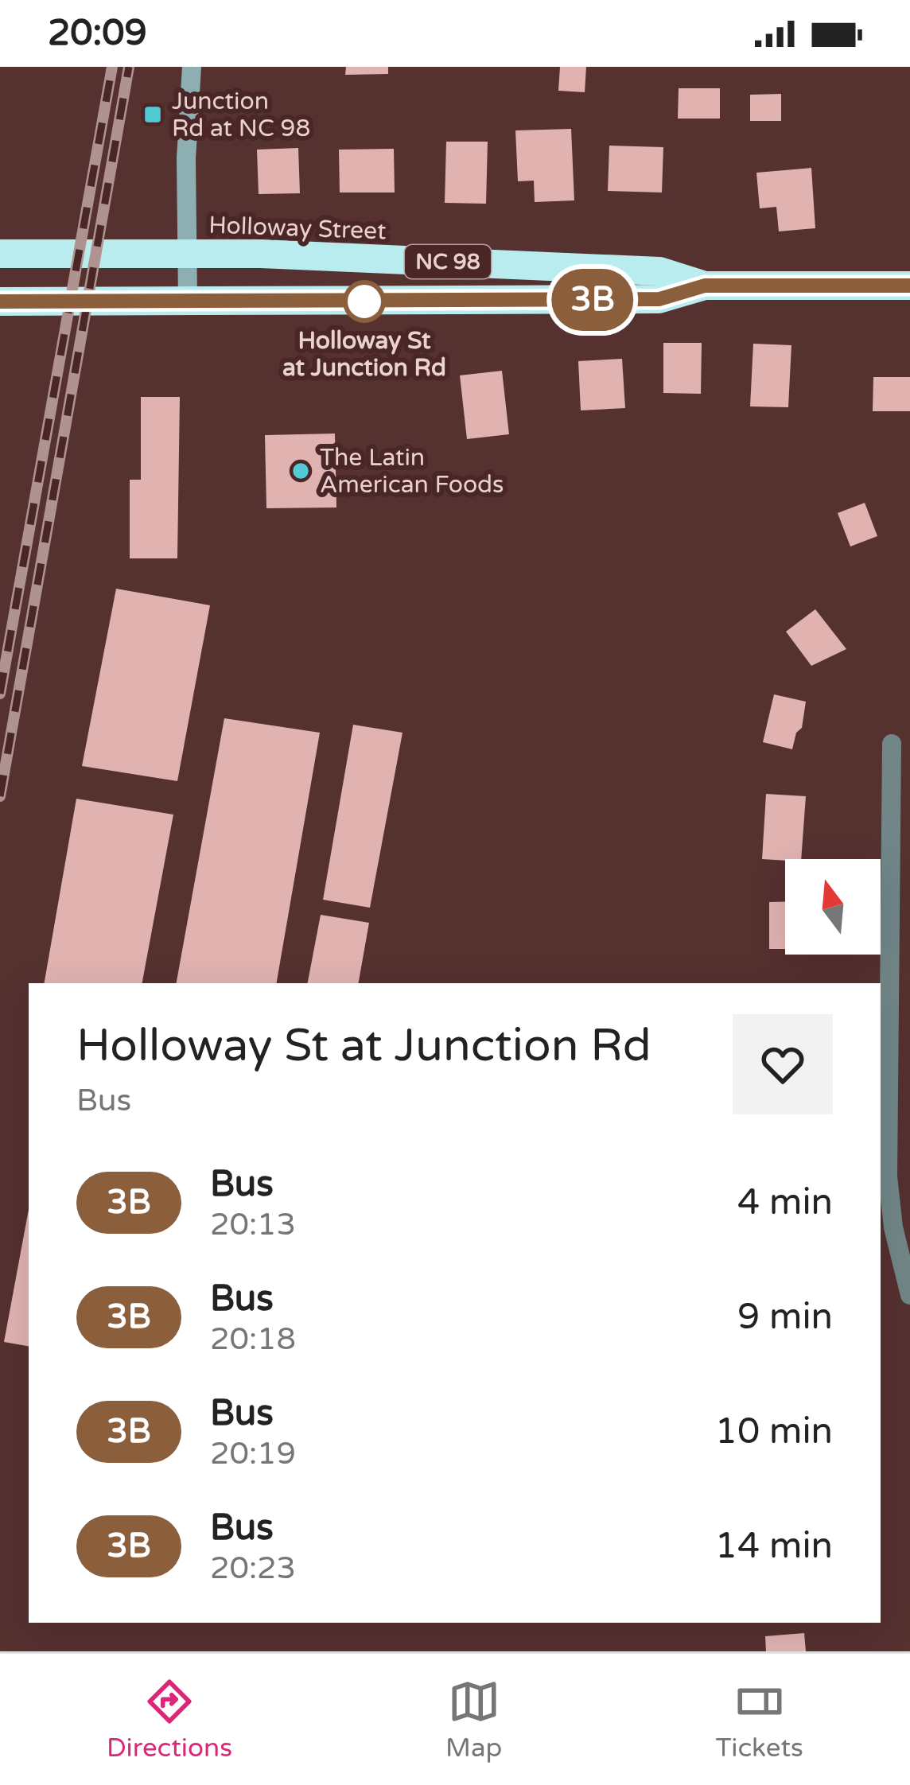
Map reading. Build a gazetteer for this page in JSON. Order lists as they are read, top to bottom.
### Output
{
  "streets": {
    "highway": ["Holloway Street", "NC 98"]
  },
  "places": {
    "transit": ["Junction Rd at NC 98"],
    "other": ["Holloway St at Junction Rd", "The Latin American Foods"]
  },
  "lines": ["bus line 3B"],
  "north": "top",
  "page": {
    "status": "20:09",
    "on_map": "3B",
    "heading": ["Holloway St at Junction Rd", "Bus"],
    "list": [
      {
        "mark": "3B",
        "name": "Bus",
        "note": "20:13",
        "value": "4 min"
      },
      {
        "mark": "3B",
        "name": "Bus",
        "note": "20:18",
        "value": "9 min"
      },
      {
        "mark": "3B",
        "name": "Bus",
        "note": "20:19",
        "value": "10 min"
      },
      {
        "mark": "3B",
        "name": "Bus",
        "note": "20:23",
        "value": "14 min"
      }
    ],
    "tabs": ["Directions", "Map", "Tickets"]
  }
}
